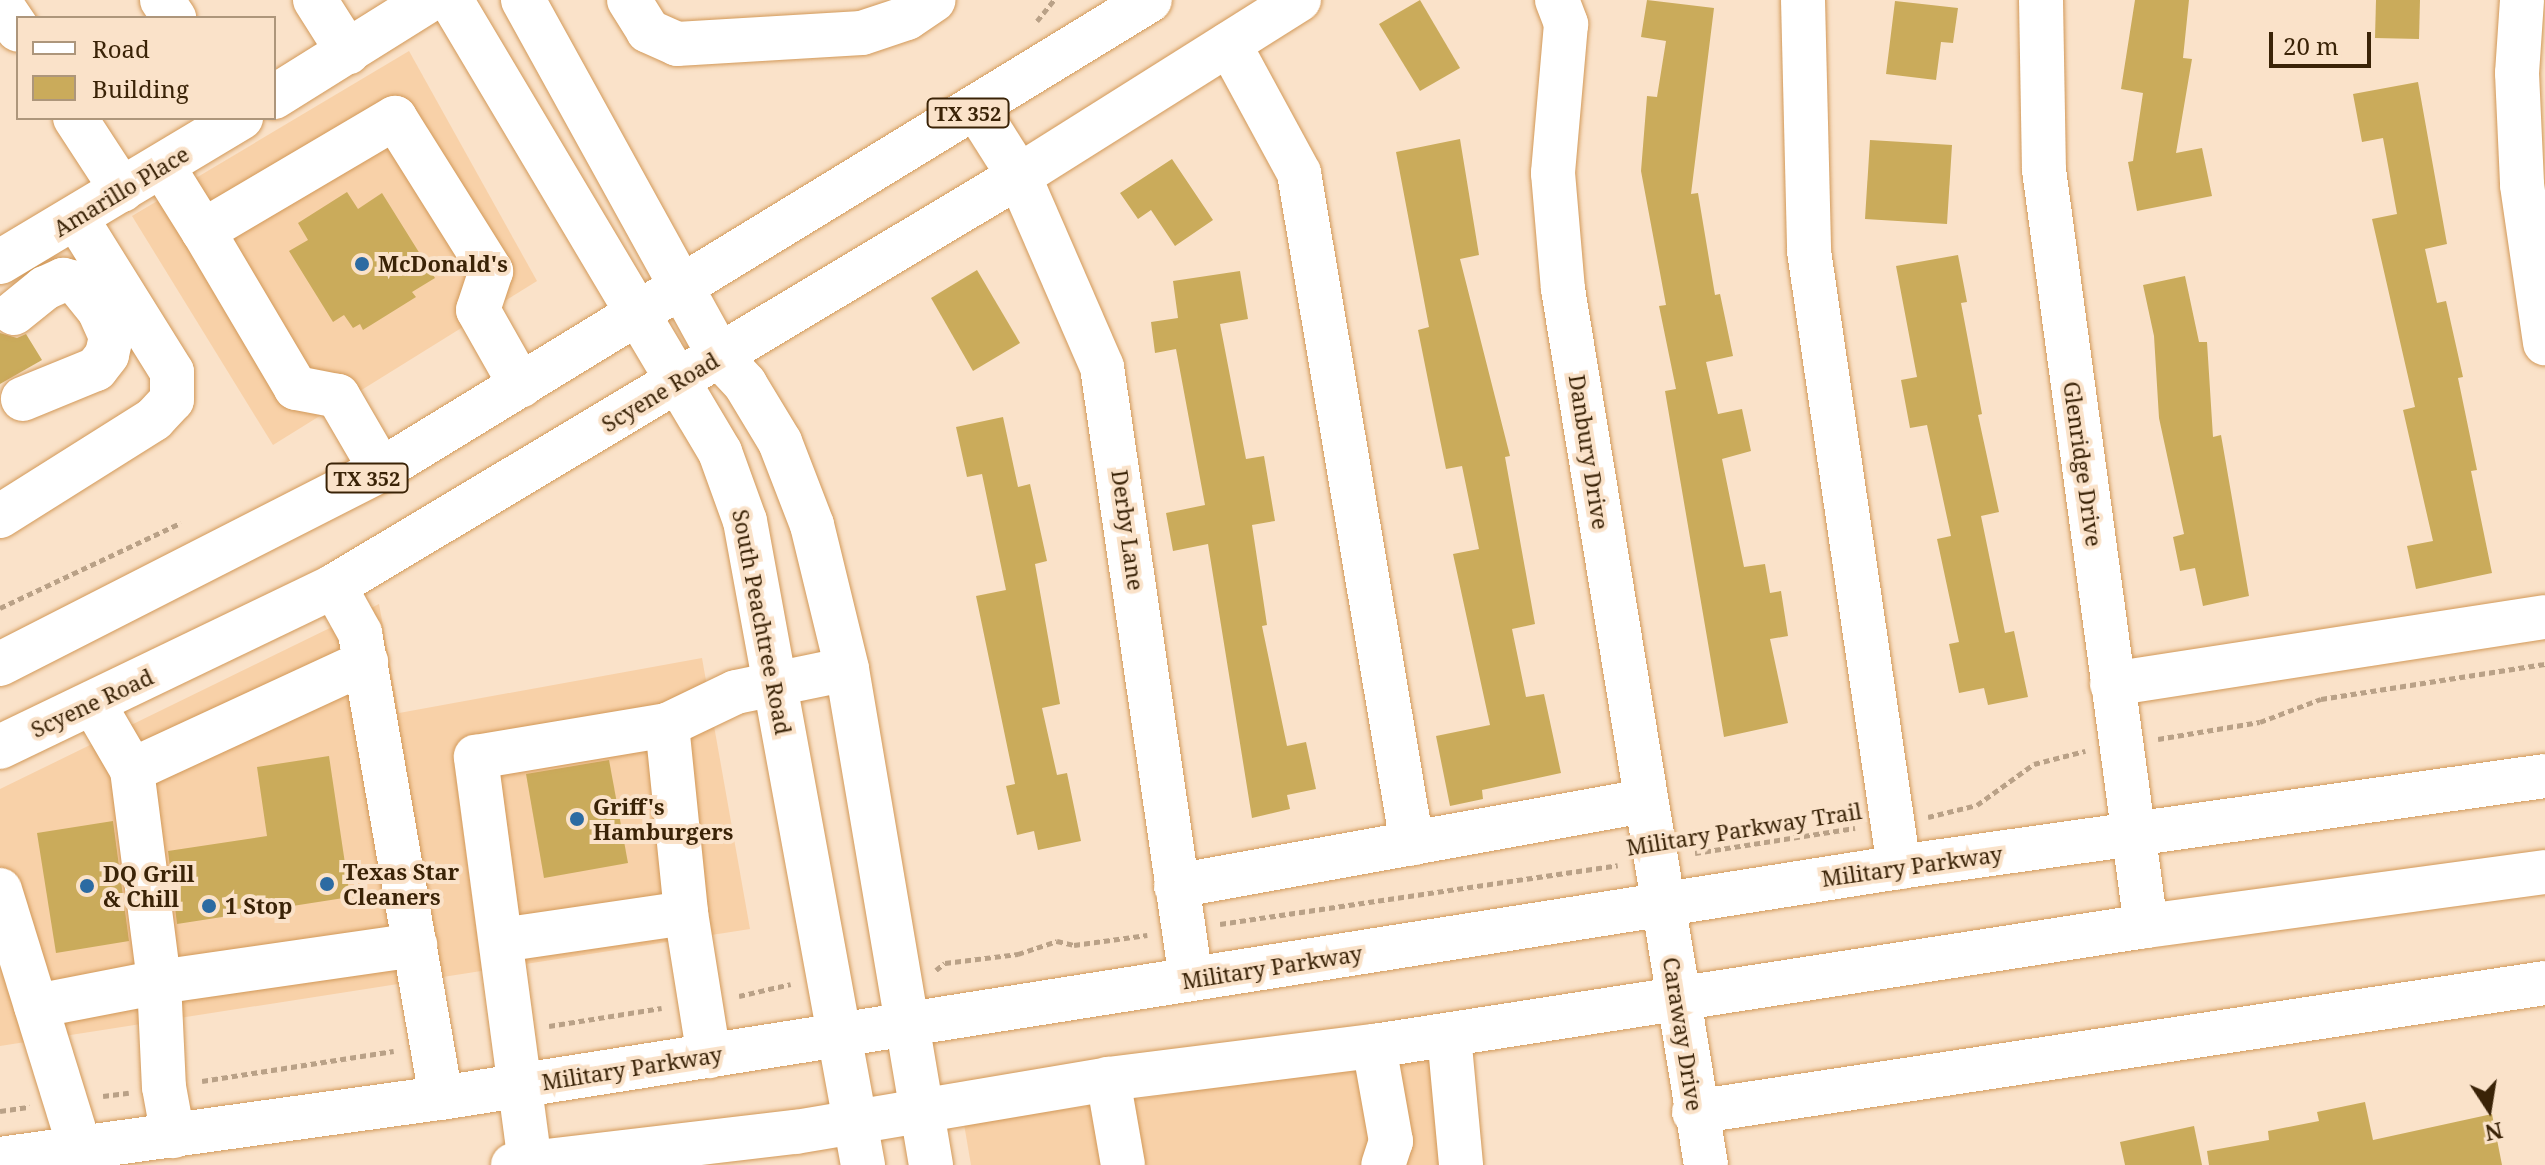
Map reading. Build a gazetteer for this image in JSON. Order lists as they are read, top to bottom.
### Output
{
  "streets": {
    "main road": [
      "TX 352",
      "Amarillo Place",
      "Scyene Road",
      "Danbury Drive",
      "Glenridge Drive",
      "Derby Lane",
      "South Peachtree Road",
      "Military Parkway",
      "Caraway Drive"
    ],
    "path": ["Military Parkway Trail"]
  },
  "crossings": [
    ["TX 352", "Derby Lane"],
    ["TX 352", "South Peachtree Road"],
    ["Scyene Road", "Derby Lane"],
    ["Scyene Road", "South Peachtree Road"],
    ["Danbury Drive", "Military Parkway Trail"],
    ["Danbury Drive", "Military Parkway"],
    ["Danbury Drive", "Caraway Drive"],
    ["Glenridge Drive", "Military Parkway Trail"],
    ["Glenridge Drive", "Military Parkway"],
    ["Derby Lane", "Military Parkway Trail"],
    ["Derby Lane", "Military Parkway"],
    ["South Peachtree Road", "Military Parkway"],
    ["Military Parkway", "Caraway Drive"]
  ],
  "places": [
    "McDonald's",
    "Griff's Hamburgers",
    "Texas Star Cleaners",
    "DQ Grill & Chill",
    "1 Stop"
  ],
  "legend": ["Road", "Building"],
  "scale_bar": "20 m",
  "north": "bottom"
}
